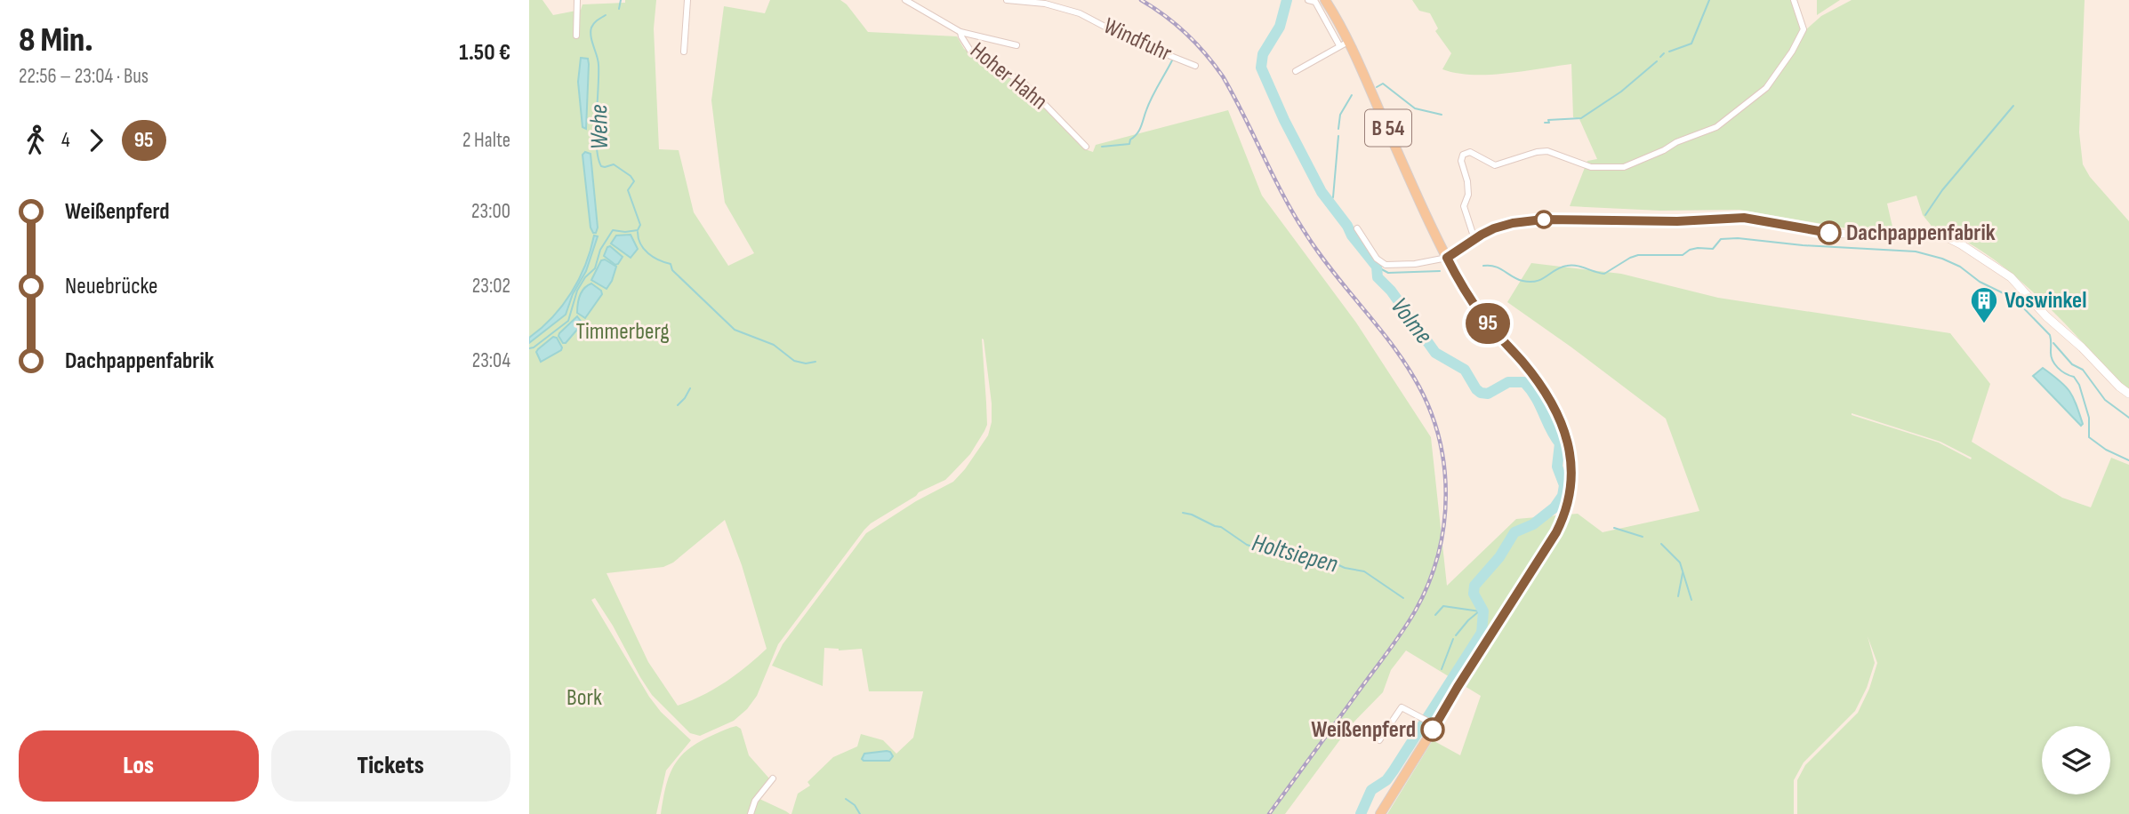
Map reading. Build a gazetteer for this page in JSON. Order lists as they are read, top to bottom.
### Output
{
  "streets": {
    "main road": ["B 54"],
    "street": ["Windfuhr", "Hoher Hahn"]
  },
  "water": ["Wehe", "Volme", "Holtsiepen"],
  "parks": ["Timmerberg", "Bork"],
  "places": {
    "other": ["Dachpappenfabrik", "Weißenpferd"],
    "building": ["Voswinkel"]
  },
  "lines": ["bus line 95"],
  "page": {
    "heading": ["8 Min.", "22:56 – 23:04 · Bus", "1.50 €"],
    "on_map": "95",
    "legs": ["4", "95", "2 Halte"],
    "list": [
      {
        "name": "Weißenpferd",
        "value": "23:00"
      },
      {
        "name": "Neuebrücke",
        "value": "23:02"
      },
      {
        "name": "Dachpappenfabrik",
        "value": "23:04"
      }
    ],
    "buttons": ["Los", "Tickets"]
  }
}
